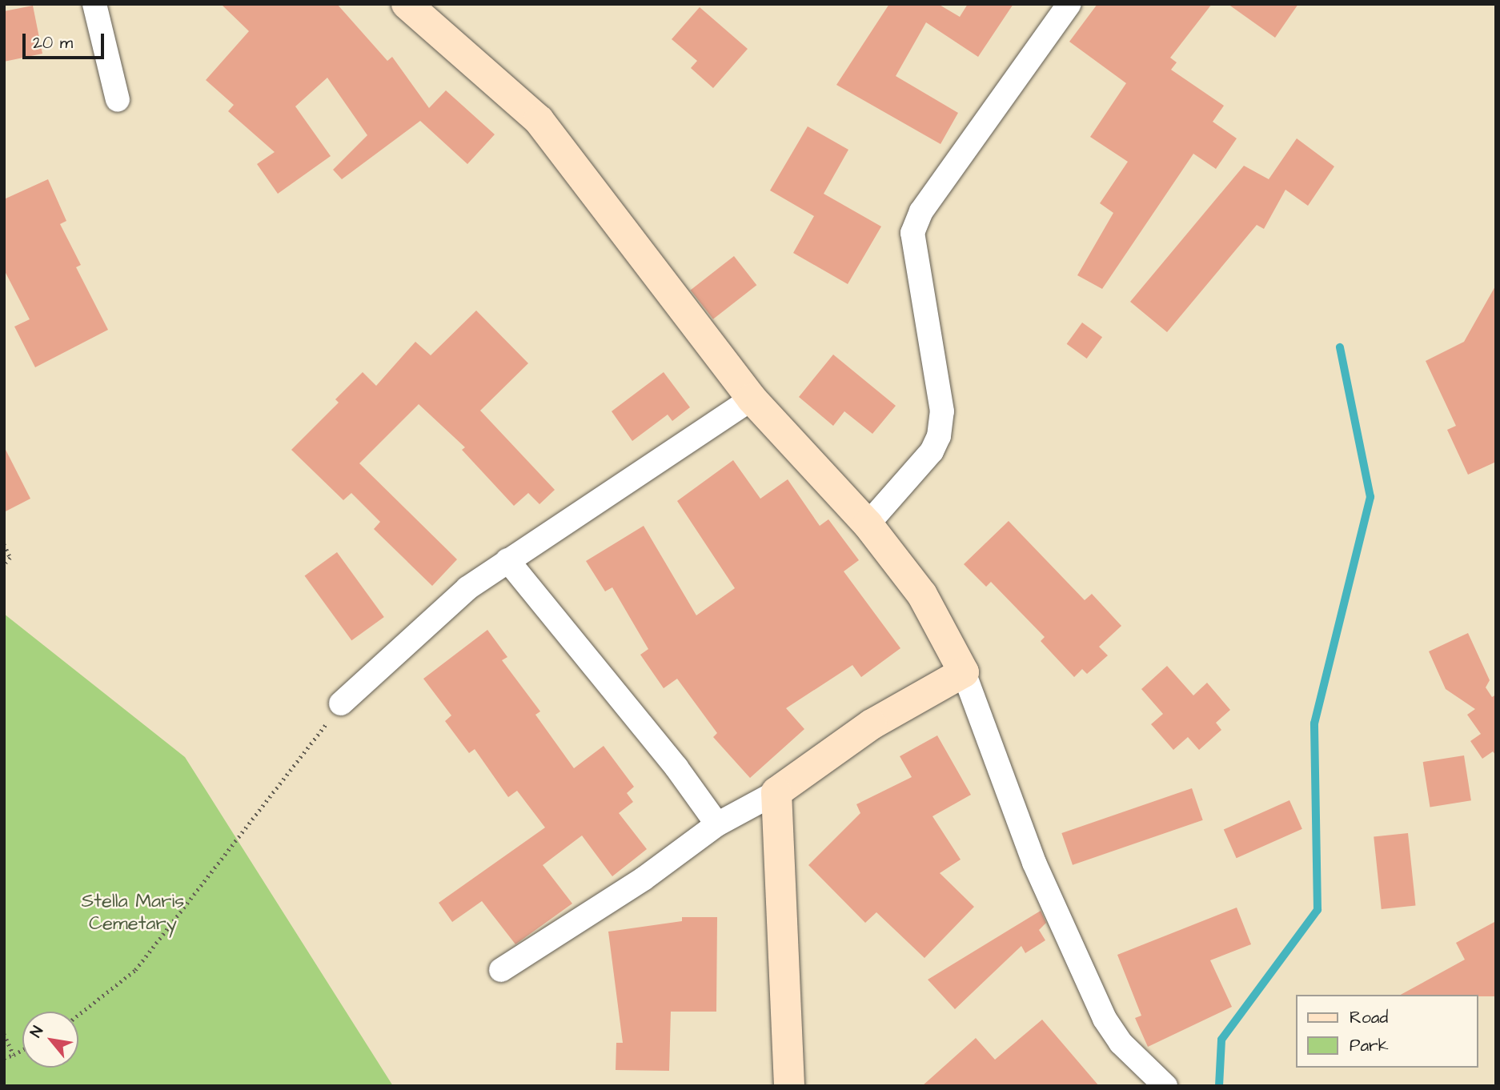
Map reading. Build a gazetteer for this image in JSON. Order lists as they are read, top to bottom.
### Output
{
  "parks": ["Stella Maris Cemetary"],
  "legend": ["Road", "Park"],
  "scale_bar": "20 m",
  "north": "top left"
}
